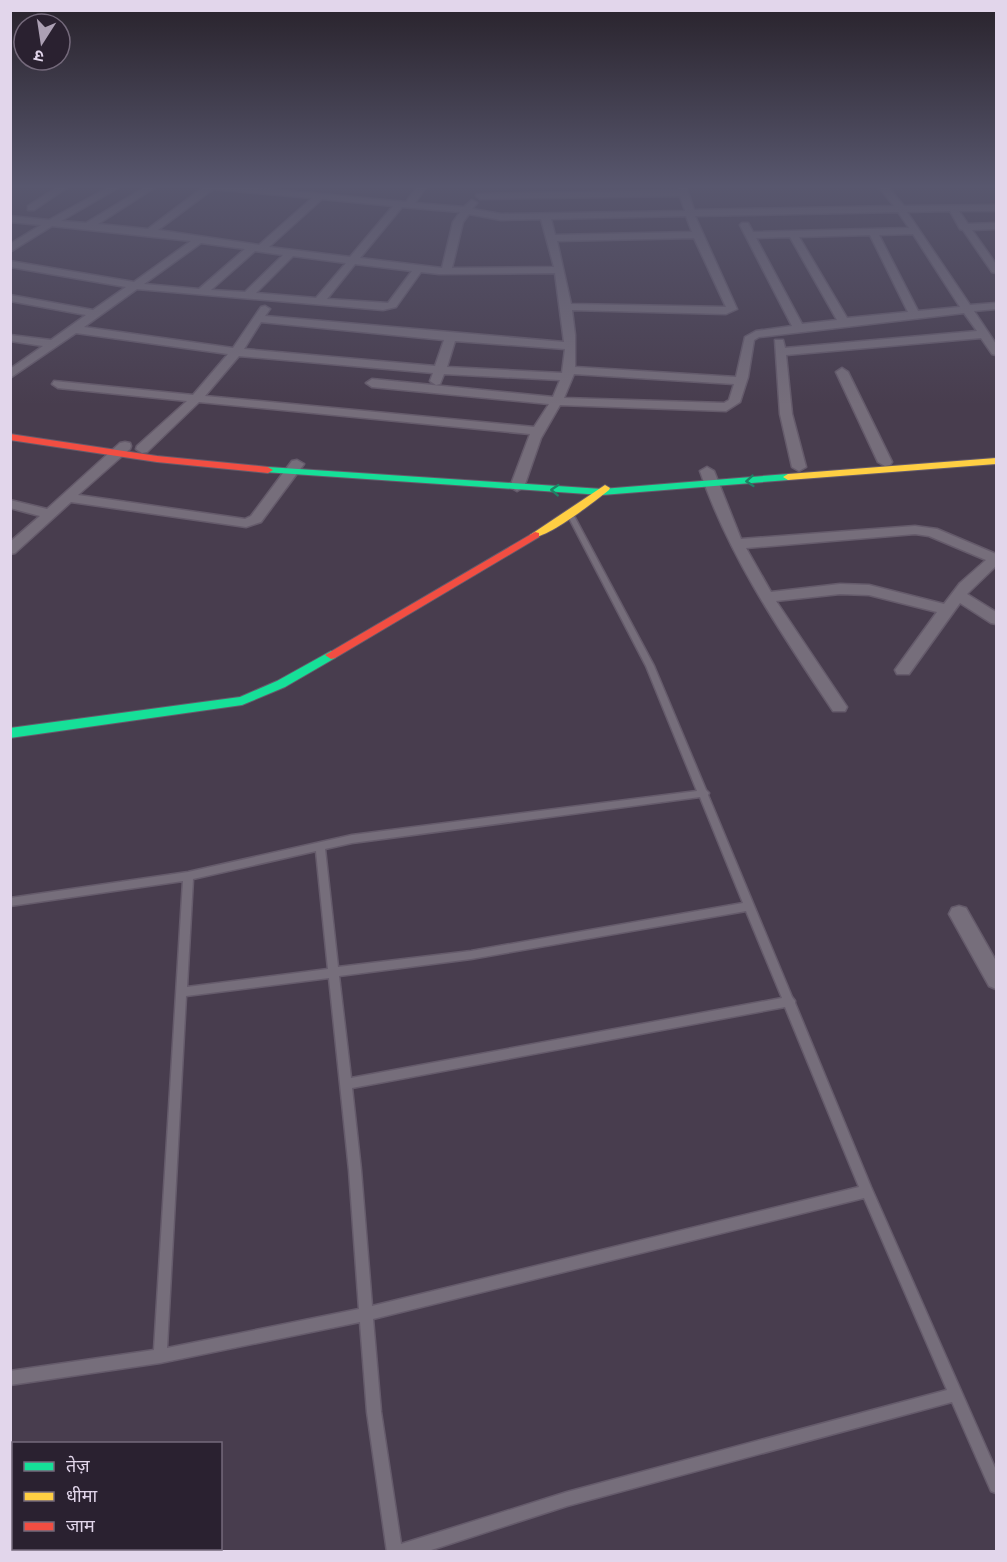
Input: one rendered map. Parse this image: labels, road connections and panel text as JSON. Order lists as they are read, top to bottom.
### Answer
{
  "legend": ["तेज़", "धीमा", "जाम"],
  "north": "bottom"
}
